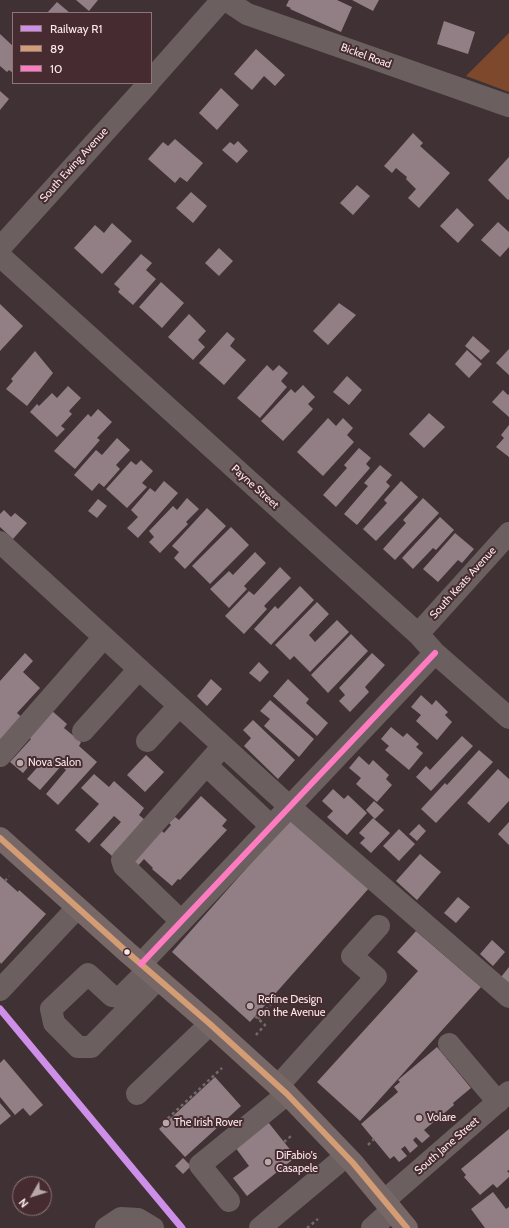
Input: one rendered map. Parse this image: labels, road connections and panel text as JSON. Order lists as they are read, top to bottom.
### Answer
{
  "streets": {
    "street": [
      "Bickel Road",
      "South Ewing Avenue",
      "Payne Street",
      "South Keats Avenue",
      "South Jane Street"
    ]
  },
  "crossings": [
    ["Payne Street", "South Keats Avenue"]
  ],
  "places": [
    "Nova Salon",
    "Refine Design on the Avenue",
    "Volare",
    "The Irish Rover",
    "DiFabio's Casapele"
  ],
  "lines": ["transit line 10", "transit line 89", "rail line R1"],
  "legend": ["Railway R1", "89", "10"],
  "north": "bottom left"
}
